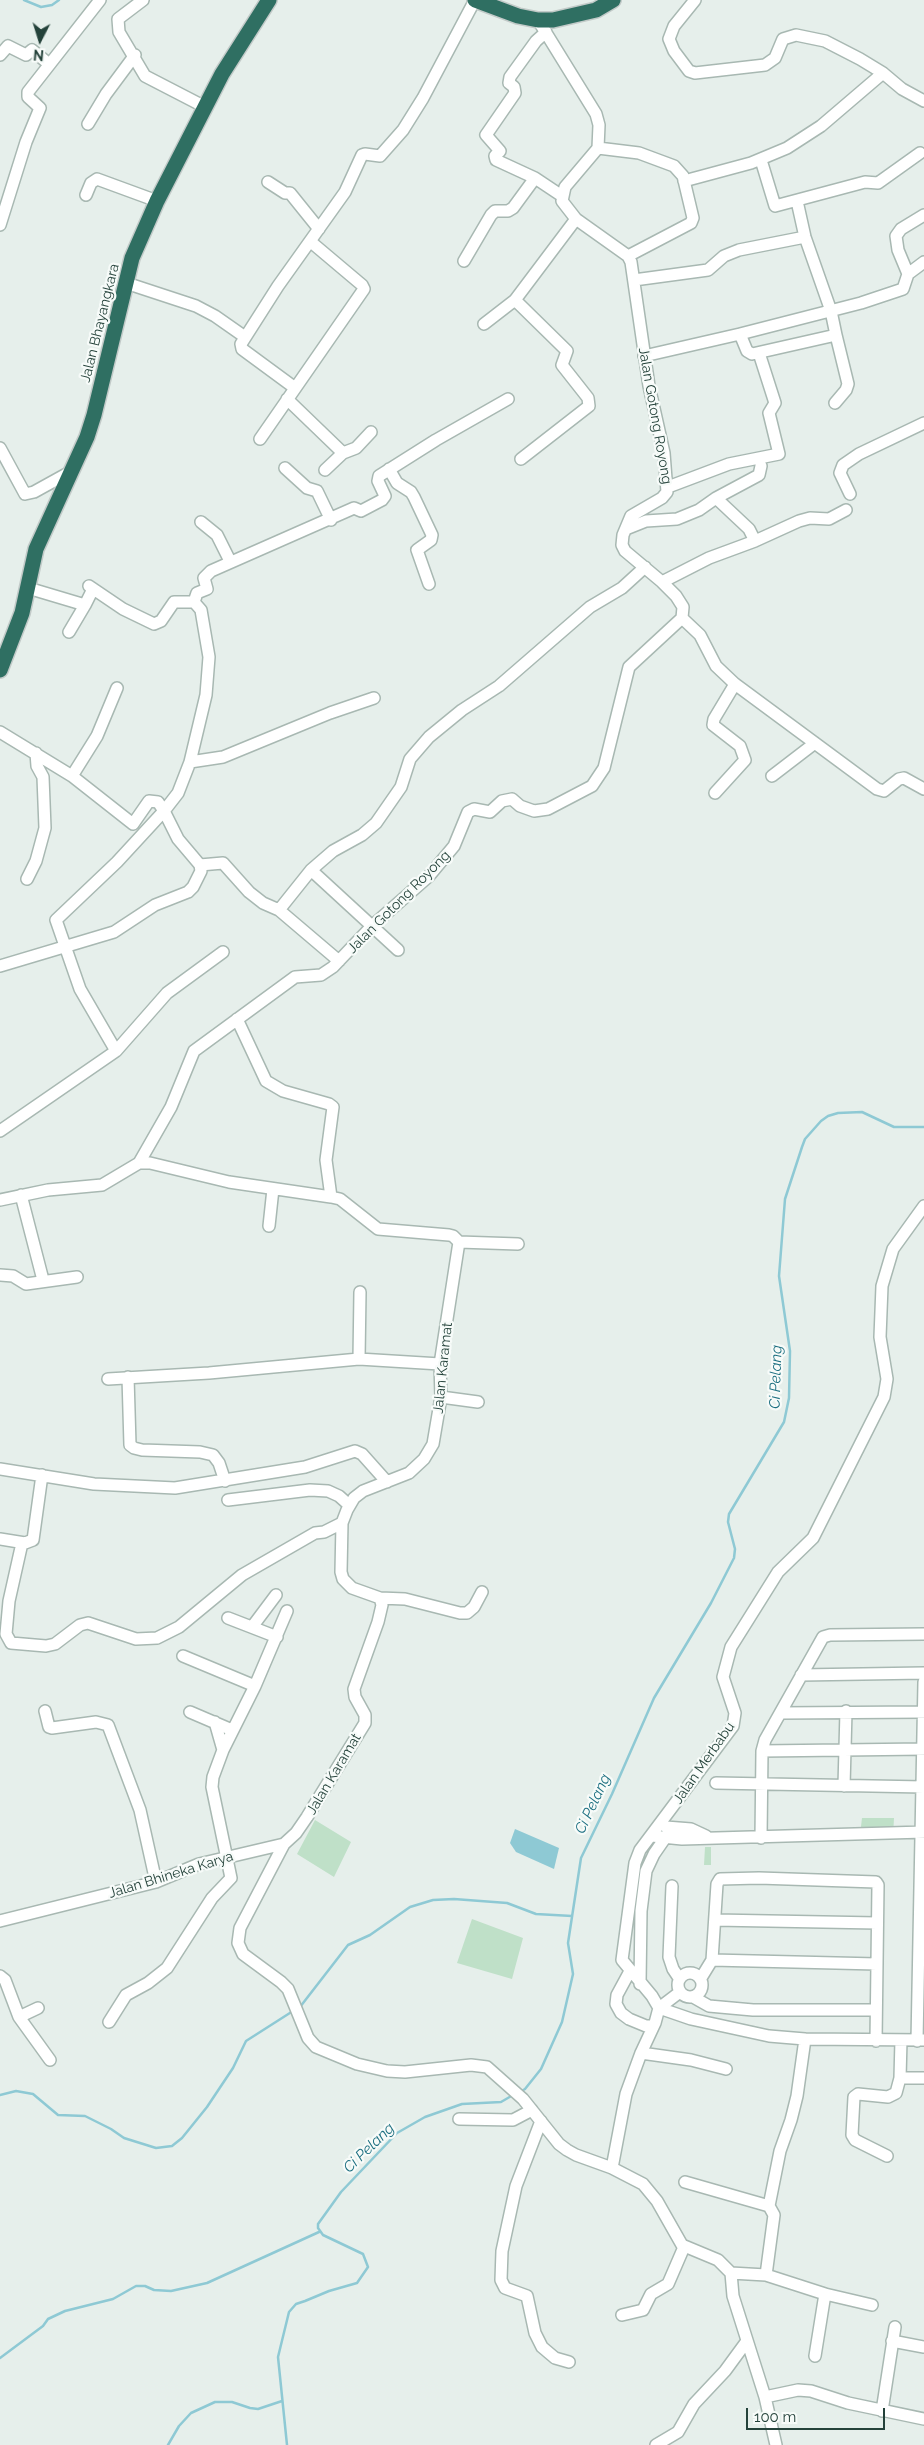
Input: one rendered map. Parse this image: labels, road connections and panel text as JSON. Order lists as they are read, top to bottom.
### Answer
{
  "streets": {
    "highway": ["Jalan Bhayangkara"],
    "street": [
      "Jalan Gotong Royong",
      "Jalan Karamat",
      "Jalan Merbabu",
      "Jalan Bhineka Karya"
    ]
  },
  "crossings": [
    ["Jalan Karamat", "Jalan Bhineka Karya"]
  ],
  "water": ["Ci Pelang"],
  "scale_bar": "100 m",
  "north": "bottom"
}
